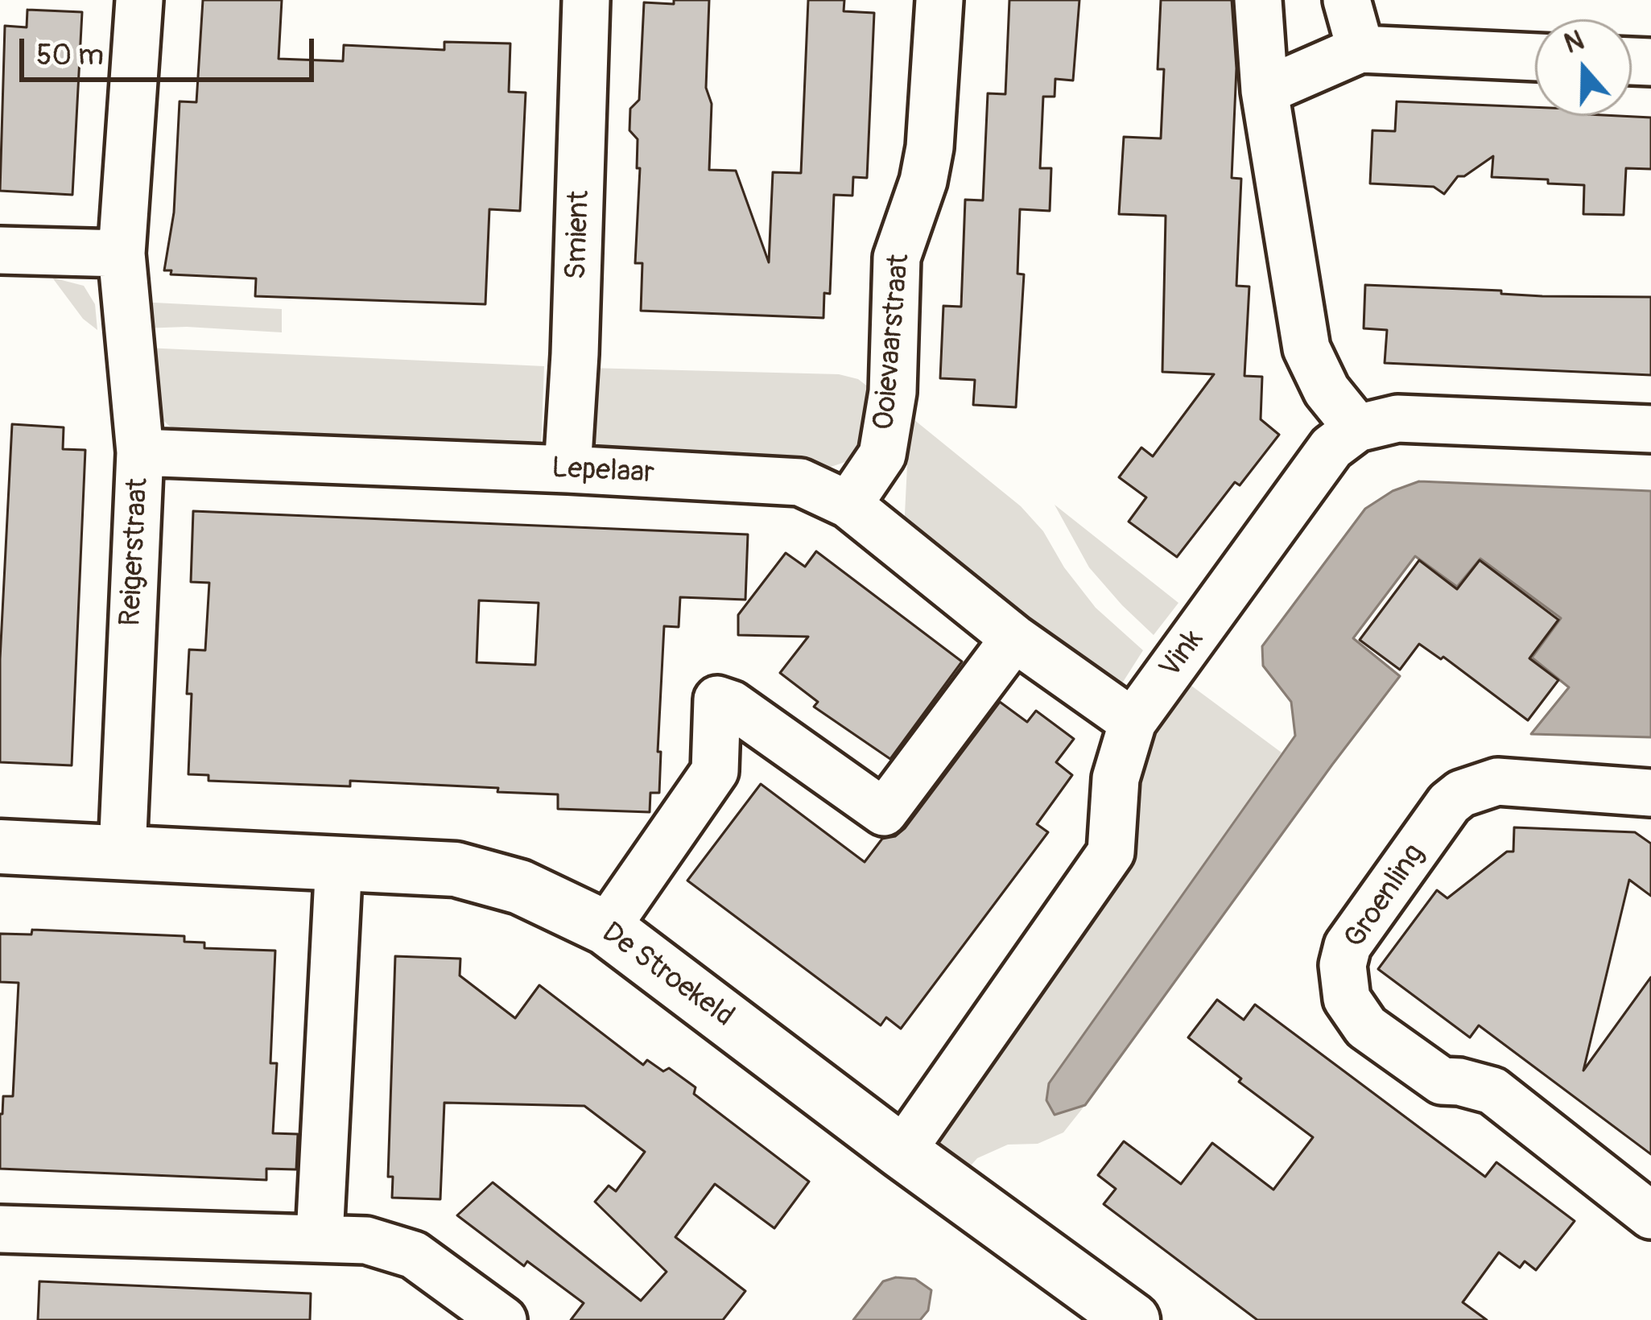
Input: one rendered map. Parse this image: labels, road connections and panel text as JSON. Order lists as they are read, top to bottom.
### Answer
{
  "streets": {
    "street": [
      "Smient",
      "Ooievaarstraat",
      "Lepelaar",
      "Reigerstraat",
      "Vink",
      "Groenling",
      "De Stroekeld"
    ]
  },
  "crossings": [
    ["Smient", "Lepelaar"],
    ["Ooievaarstraat", "Lepelaar"],
    ["Lepelaar", "Reigerstraat"],
    ["Lepelaar", "Vink"],
    ["Reigerstraat", "De Stroekeld"],
    ["Vink", "De Stroekeld"]
  ],
  "scale_bar": "50 m",
  "north": "top"
}
